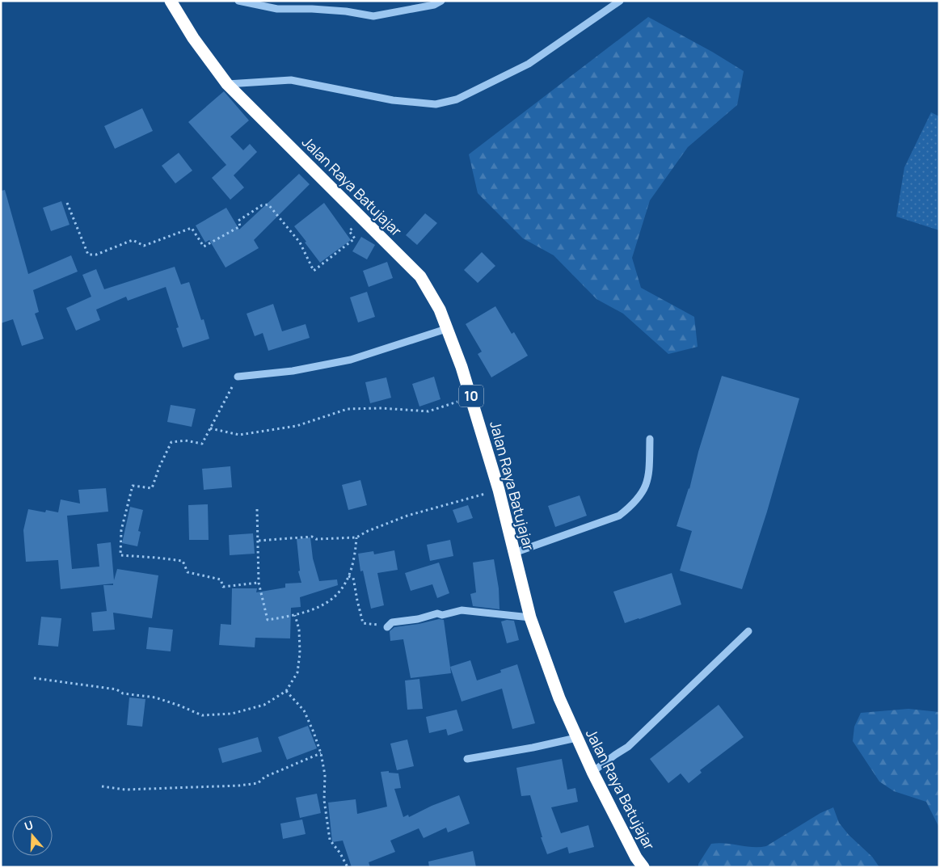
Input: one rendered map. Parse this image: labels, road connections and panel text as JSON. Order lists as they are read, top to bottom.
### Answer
{
  "streets": {
    "highway": ["Jalan Raya Batujajar", "10"]
  },
  "north": "top"
}
